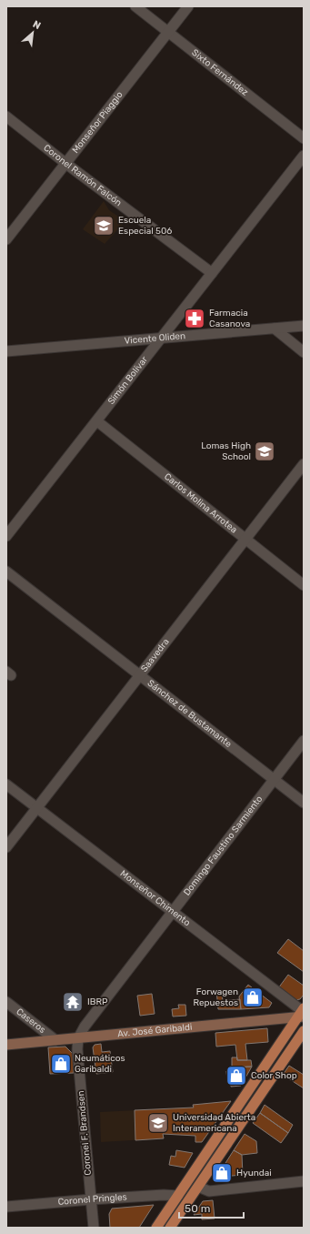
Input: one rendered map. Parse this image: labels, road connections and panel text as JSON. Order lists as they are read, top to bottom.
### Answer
{
  "streets": {
    "main road": ["Av. José Garibaldi"],
    "street": [
      "Sixto Fernández",
      "Monseñor Piaggio",
      "Coronel Ramón Falcón",
      "Vicente Oliden",
      "Simón Bolívar",
      "Carlos Molina Arrotea",
      "Saavedra",
      "Sánchez de Bustamante",
      "Domingo Faustino Sarmiento",
      "Monseñor Chimento",
      "Caseros",
      "Coronel F. Brandsen",
      "Coronel Pringles"
    ]
  },
  "crossings": [
    ["Sixto Fernández", "Monseñor Piaggio"],
    ["Monseñor Piaggio", "Coronel Ramón Falcón"],
    ["Coronel Ramón Falcón", "Simón Bolívar"],
    ["Vicente Oliden", "Simón Bolívar"],
    ["Simón Bolívar", "Carlos Molina Arrotea"],
    ["Carlos Molina Arrotea", "Saavedra"],
    ["Saavedra", "Sánchez de Bustamante"],
    ["Saavedra", "Monseñor Chimento"],
    ["Sánchez de Bustamante", "Domingo Faustino Sarmiento"],
    ["Domingo Faustino Sarmiento", "Monseñor Chimento"],
    ["Domingo Faustino Sarmiento", "Av. José Garibaldi"],
    ["Domingo Faustino Sarmiento", "Coronel F. Brandsen"],
    ["Monseñor Chimento", "Av. José Garibaldi"],
    ["Caseros", "Av. José Garibaldi"],
    ["Av. José Garibaldi", "Coronel F. Brandsen"],
    ["Coronel F. Brandsen", "Coronel Pringles"]
  ],
  "places": {
    "school or university": ["Escuela Especial 506", "Lomas High School", "Universidad Abierta Interamericana"],
    "pharmacy": ["Farmacia Casanova"],
    "shop": [
      "Forwagen Repuestos",
      "Neumáticos Garibaldi",
      "Color Shop",
      "Hyundai"
    ],
    "temple": ["IBRP"]
  },
  "scale_bar": "50 m",
  "north": "top right"
}
